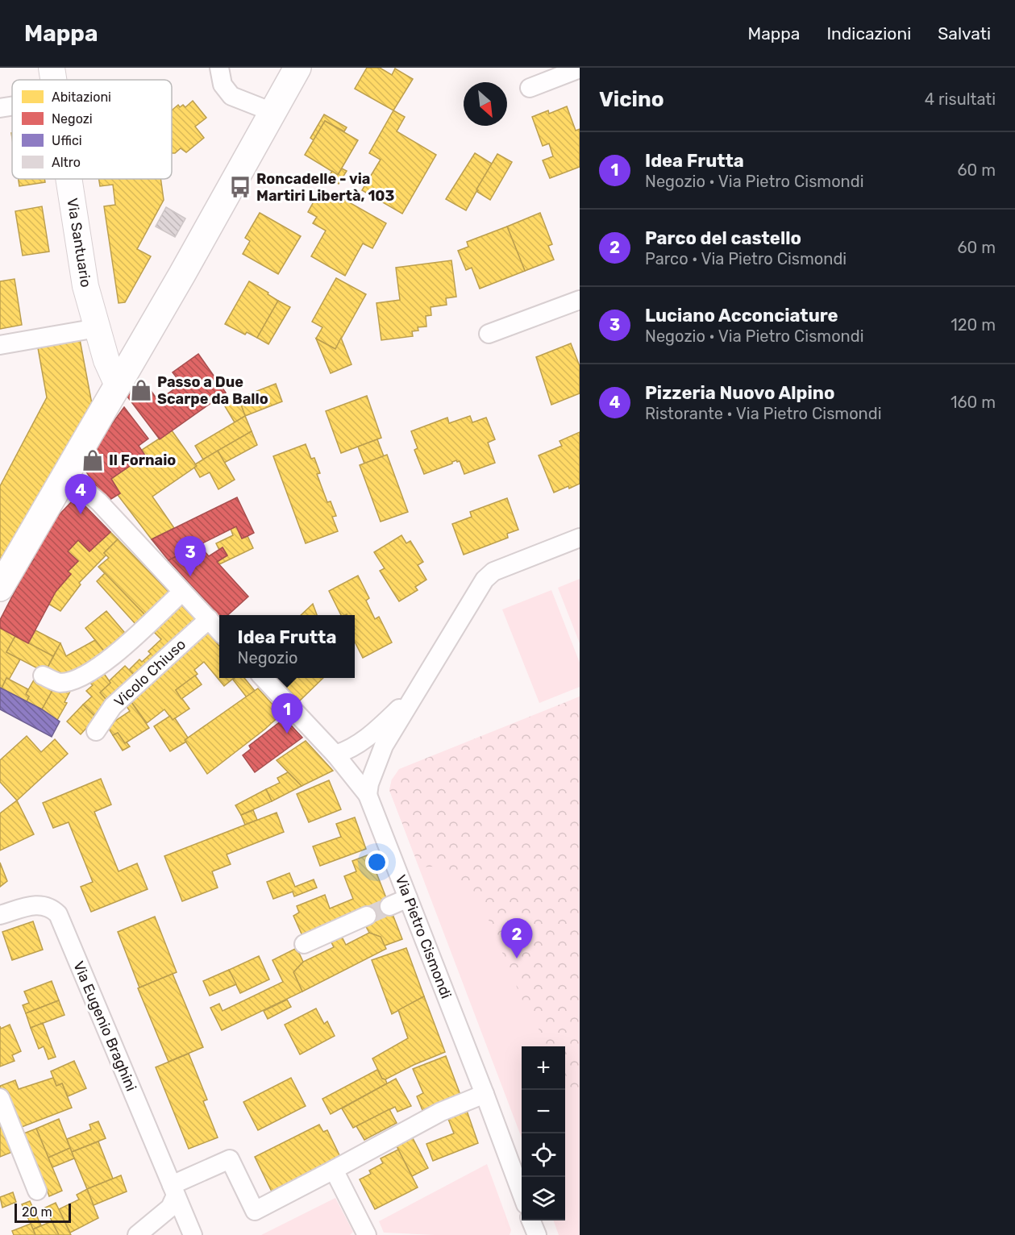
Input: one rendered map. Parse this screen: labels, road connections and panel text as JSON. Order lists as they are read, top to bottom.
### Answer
{
  "streets": {
    "street": [
      "Via Santuario",
      "Vicolo Chiuso",
      "Via Pietro Cismondi",
      "Via Eugenio Braghini"
    ]
  },
  "places": {
    "bus stop": ["Roncadelle - via Martiri Libertà, 103"],
    "shop": ["Passo a Due Scarpe da Ballo", "Il Fornaio"]
  },
  "legend": [
    "Abitazioni",
    "Negozi",
    "Uffici",
    "Altro"
  ],
  "scale_bar": "20 m",
  "north": "bottom right",
  "page": {
    "header": "Mappa",
    "nav": ["Mappa", "Indicazioni", "Salvati"],
    "heading": ["Vicino", "4 risultati"],
    "list": [
      {
        "mark": "1",
        "name": "Idea Frutta",
        "note": "Negozio · Via Pietro Cismondi",
        "value": "60 m"
      },
      {
        "mark": "2",
        "name": "Parco del castello",
        "note": "Parco · Via Pietro Cismondi",
        "value": "60 m"
      },
      {
        "mark": "3",
        "name": "Luciano Acconciature",
        "note": "Negozio · Via Pietro Cismondi",
        "value": "120 m"
      },
      {
        "mark": "4",
        "name": "Pizzeria Nuovo Alpino",
        "note": "Ristorante · Via Pietro Cismondi",
        "value": "160 m"
      }
    ],
    "pins": [
      "4",
      "3",
      "1",
      "2"
    ],
    "popup": ["Idea Frutta", "Negozio"],
    "map_buttons": ["+", "−"],
    "scale": "20 m"
  }
}
